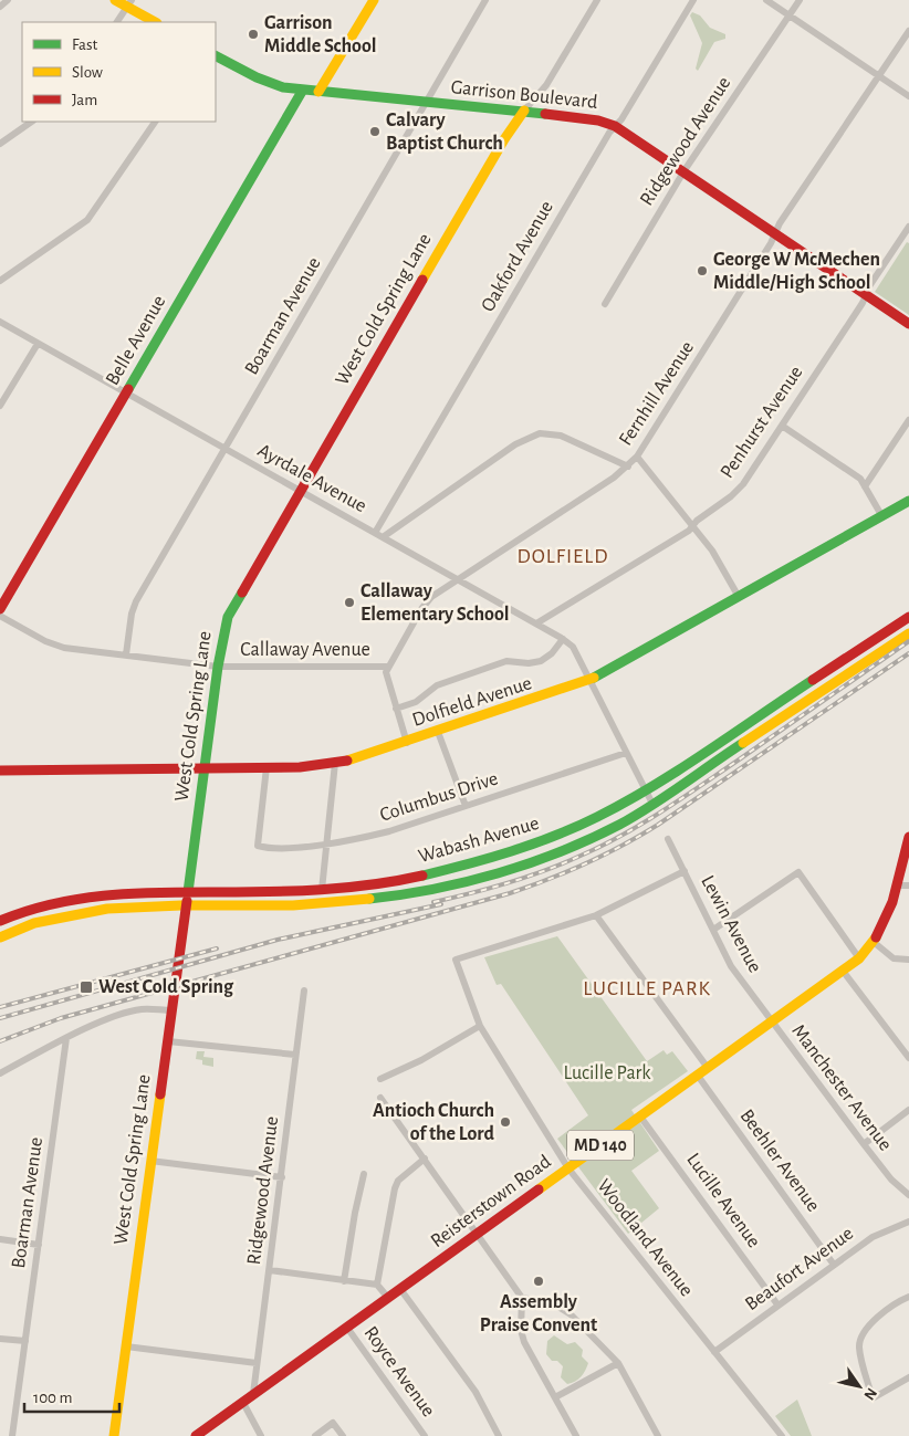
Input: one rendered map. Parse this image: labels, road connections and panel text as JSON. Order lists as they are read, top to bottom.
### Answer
{
  "streets": {
    "main road": [
      "Garrison Boulevard",
      "West Cold Spring Lane",
      "Belle Avenue",
      "Dolfield Avenue",
      "Wabash Avenue",
      "MD 140",
      "Reisterstown Road"
    ],
    "street": [
      "Ridgewood Avenue",
      "Oakford Avenue",
      "Boarman Avenue",
      "Fernhill Avenue",
      "Penhurst Avenue",
      "Ayrdale Avenue",
      "Callaway Avenue",
      "Columbus Drive",
      "Lewin Avenue",
      "Manchester Avenue",
      "Beehler Avenue",
      "Lucille Avenue",
      "Woodland Avenue",
      "Beaufort Avenue",
      "Royce Avenue"
    ]
  },
  "crossings": [
    ["Garrison Boulevard", "Ridgewood Avenue"],
    ["Garrison Boulevard", "Oakford Avenue"],
    ["Garrison Boulevard", "West Cold Spring Lane"],
    ["Garrison Boulevard", "Boarman Avenue"],
    ["Garrison Boulevard", "Belle Avenue"],
    ["Garrison Boulevard", "Fernhill Avenue"],
    ["Garrison Boulevard", "Penhurst Avenue"],
    ["Ridgewood Avenue", "Reisterstown Road"],
    ["Oakford Avenue", "Ayrdale Avenue"],
    ["West Cold Spring Lane", "Ayrdale Avenue"],
    ["West Cold Spring Lane", "Callaway Avenue"],
    ["West Cold Spring Lane", "Dolfield Avenue"],
    ["West Cold Spring Lane", "Wabash Avenue"],
    ["Boarman Avenue", "Ayrdale Avenue"],
    ["Boarman Avenue", "Callaway Avenue"],
    ["Belle Avenue", "Ayrdale Avenue"],
    ["Fernhill Avenue", "Ayrdale Avenue"],
    ["Fernhill Avenue", "Callaway Avenue"],
    ["Penhurst Avenue", "Ayrdale Avenue"],
    ["Ayrdale Avenue", "Dolfield Avenue"],
    ["Dolfield Avenue", "Columbus Drive"],
    ["Lewin Avenue", "Manchester Avenue"],
    ["Lewin Avenue", "Reisterstown Road"],
    ["Manchester Avenue", "Reisterstown Road"],
    ["Beehler Avenue", "Reisterstown Road"],
    ["Beehler Avenue", "Beaufort Avenue"],
    ["Lucille Avenue", "Reisterstown Road"],
    ["Lucille Avenue", "Beaufort Avenue"],
    ["Reisterstown Road", "Woodland Avenue"],
    ["Reisterstown Road", "Royce Avenue"],
    ["Woodland Avenue", "Beaufort Avenue"]
  ],
  "districts": ["DOLFIELD", "LUCILLE PARK"],
  "parks": ["Lucille Park"],
  "places": {
    "other": [
      "Garrison Middle School",
      "Calvary Baptist Church",
      "George W McMechen Middle/High School",
      "Callaway Elementary School",
      "Antioch Church of the Lord",
      "Assembly Praise Convent"
    ],
    "transit": ["West Cold Spring"]
  },
  "legend": ["Fast", "Slow", "Jam"],
  "scale_bar": "100 m",
  "north": "bottom right"
}
